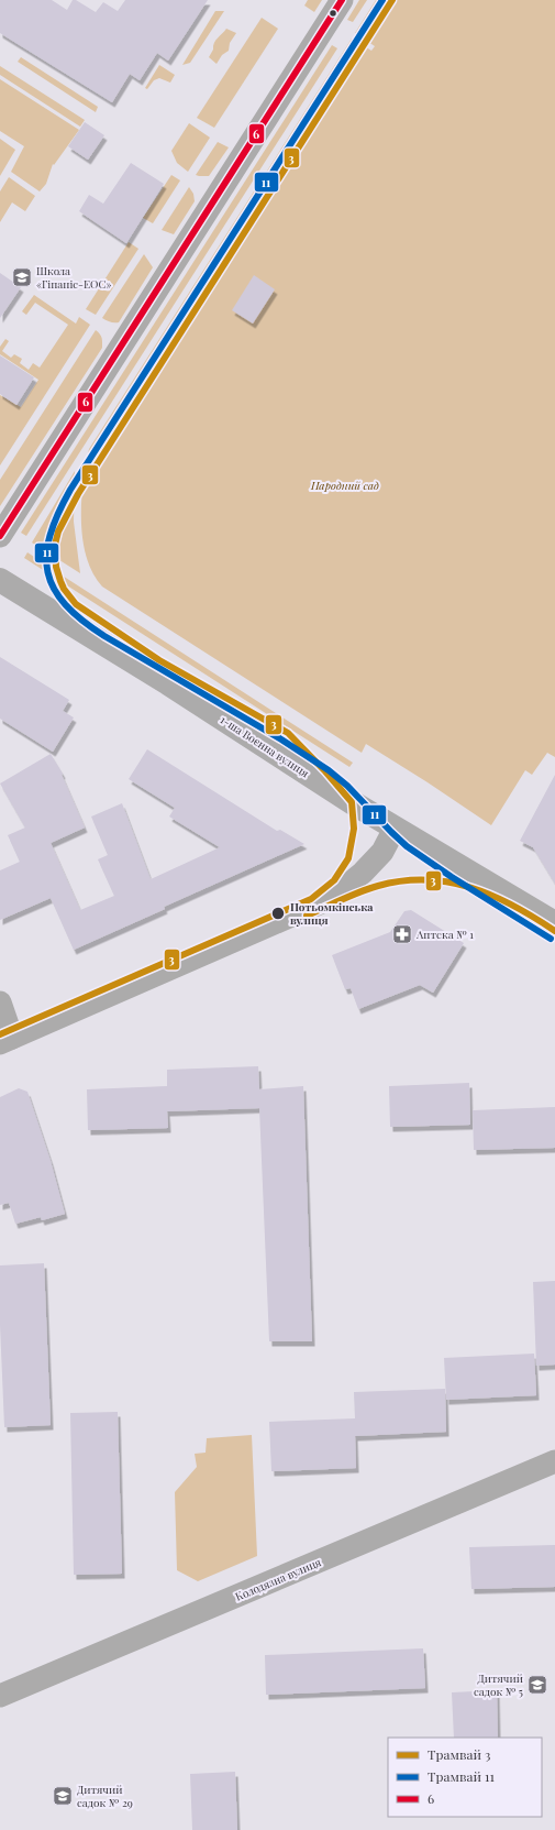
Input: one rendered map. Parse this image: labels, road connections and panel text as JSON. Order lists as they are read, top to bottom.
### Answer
{
  "streets": {
    "street": ["1-ша Воєнна вулиця", "Колодязна вулиця"]
  },
  "parks": ["Народний сад"],
  "places": {
    "school or university": ["Школа «Гіпаніс-ЕОС»", "Дитячий садок № 5", "Дитячий садок № 29"],
    "other": ["Потьомкінська вулиця"],
    "pharmacy": ["Аптека № 1"]
  },
  "lines": ["tram line 3", "tram line 11", "transit line 6"],
  "legend": ["Трамвай 3", "Трамвай 11", "6"]
}
